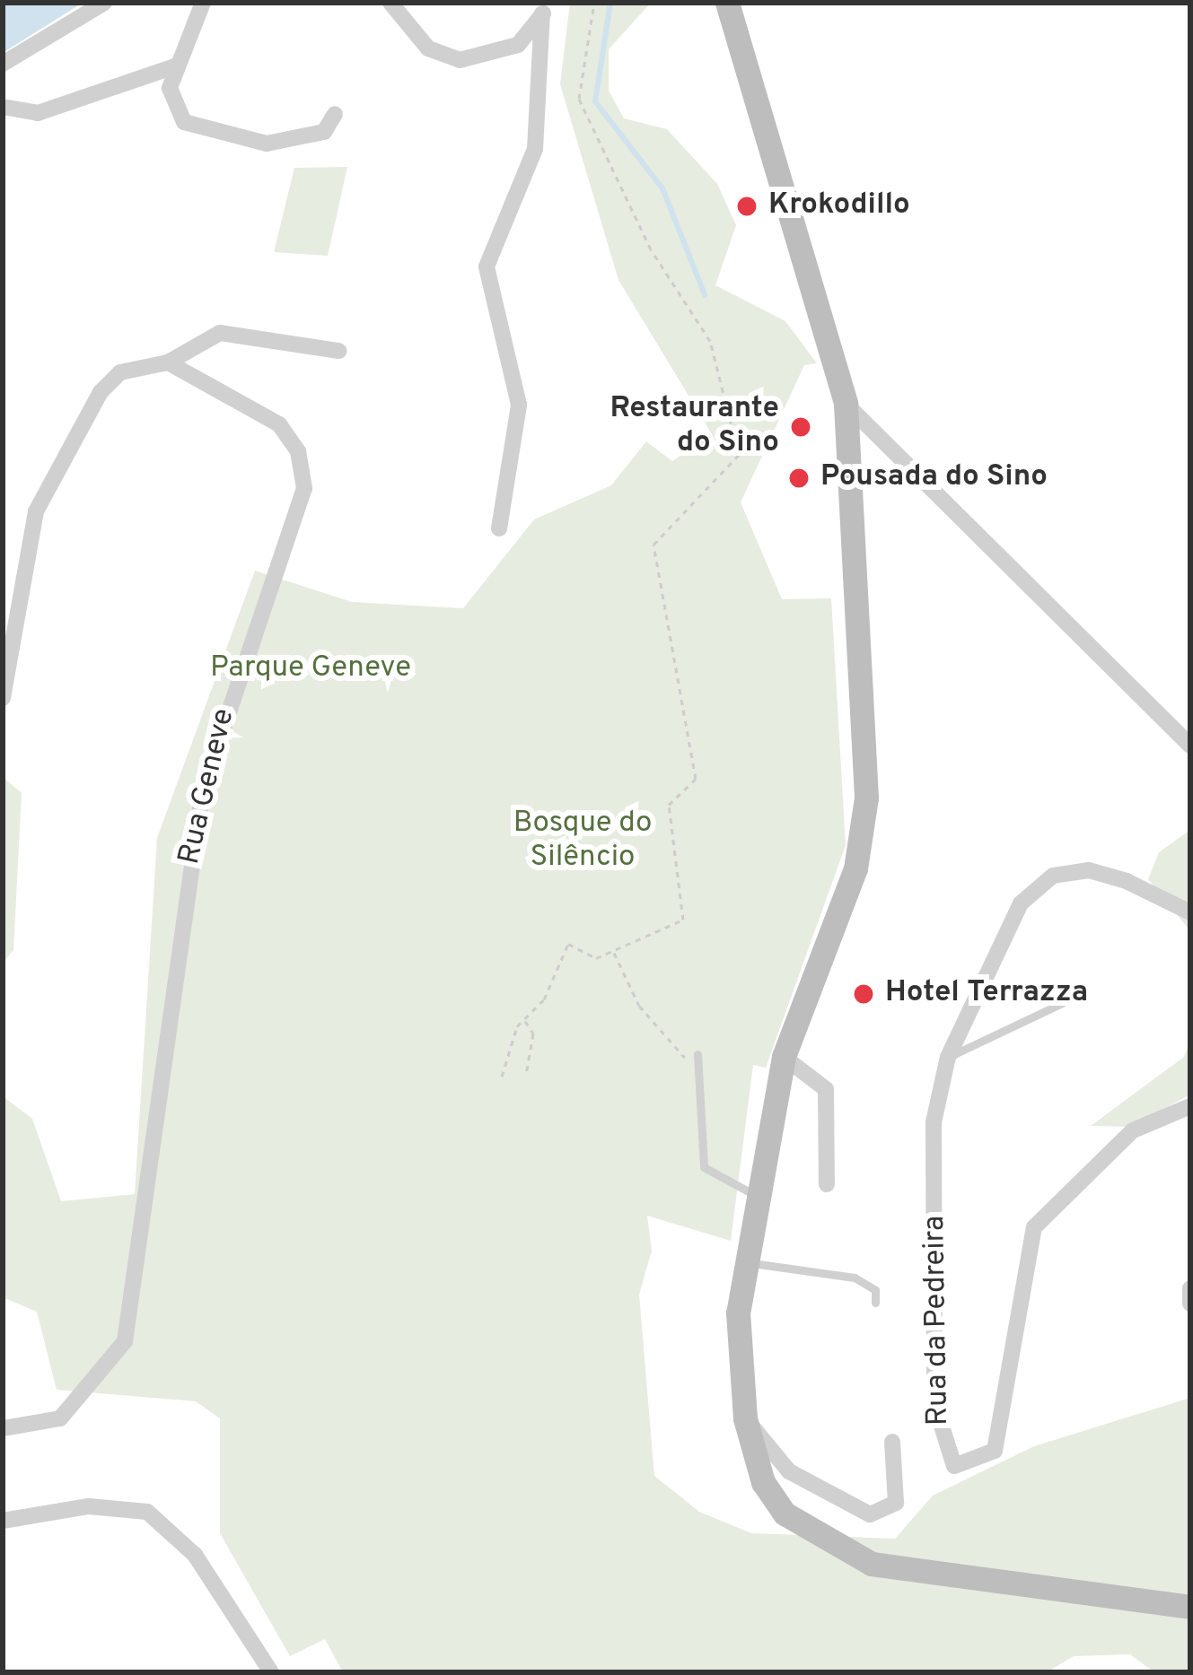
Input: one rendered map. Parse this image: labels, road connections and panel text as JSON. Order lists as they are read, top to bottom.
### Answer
{
  "streets": {
    "street": ["Rua Geneve", "Rua da Pedreira"]
  },
  "parks": ["Parque Geneve", "Bosque do Silêncio"],
  "places": [
    "Krokodillo",
    "Restaurante do Sino",
    "Pousada do Sino",
    "Hotel Terrazza"
  ]
}
